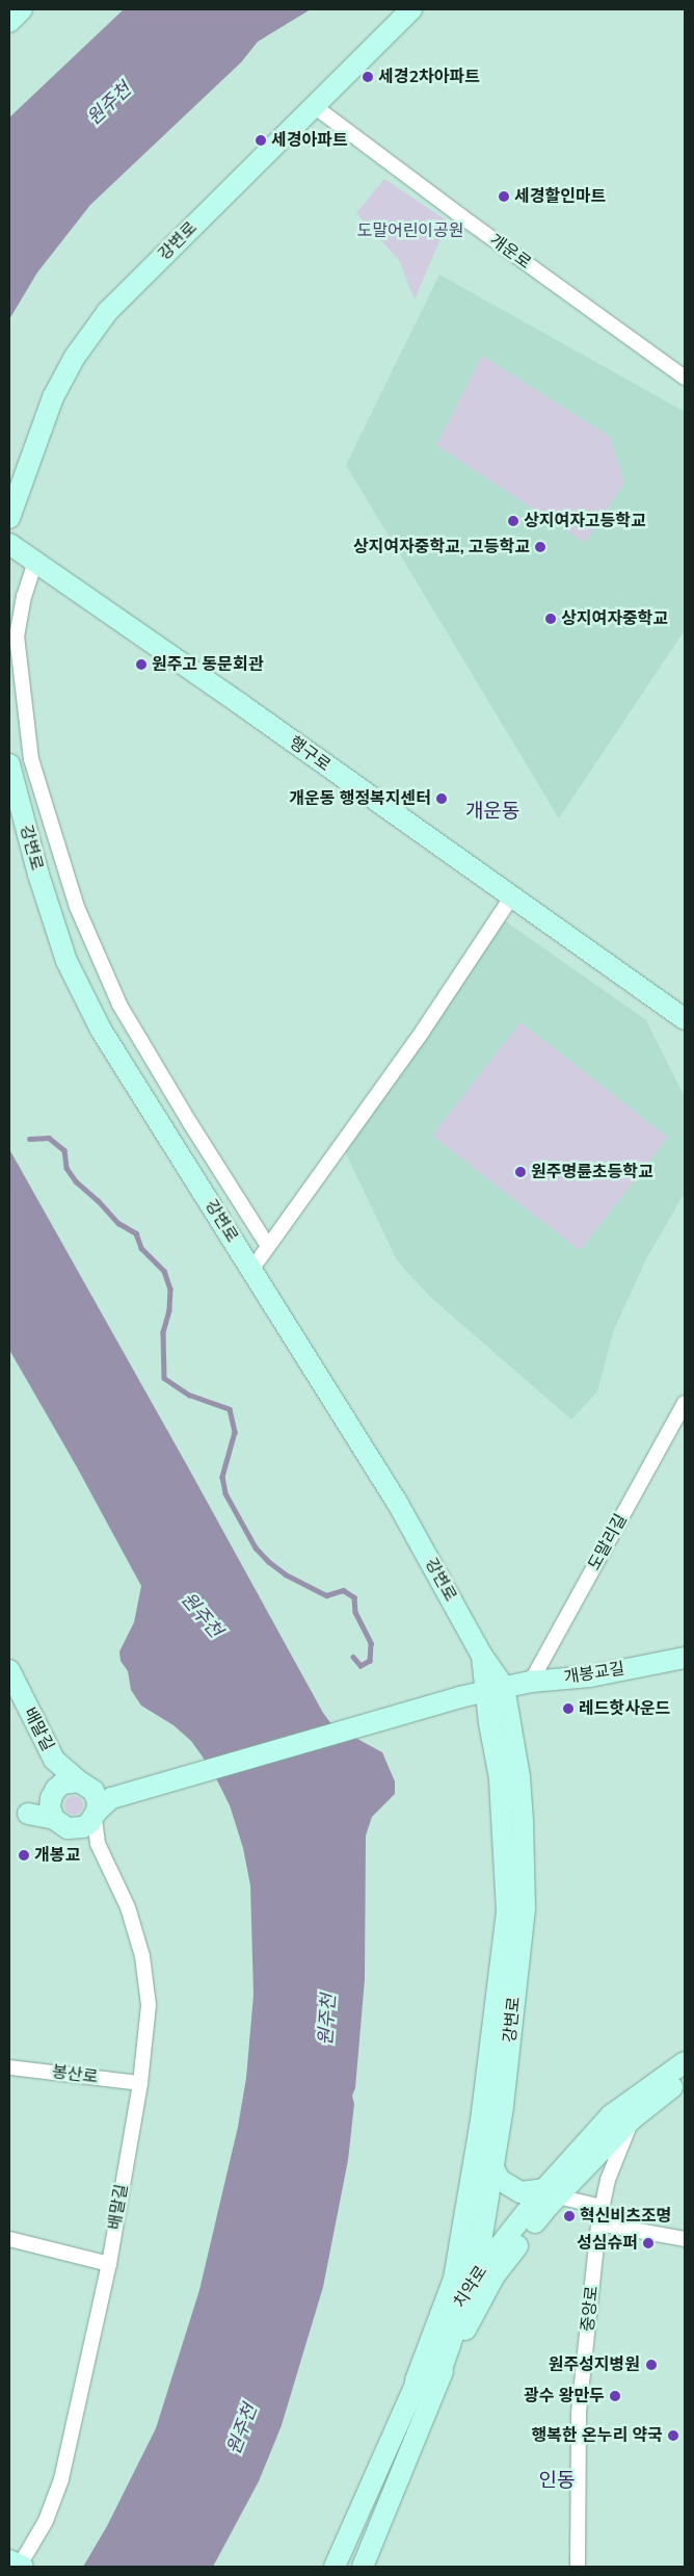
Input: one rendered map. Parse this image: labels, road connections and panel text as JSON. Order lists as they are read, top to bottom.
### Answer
{
  "streets": {
    "street": [
      "강변로",
      "개운로",
      "행구로",
      "도말리길",
      "개봉교길",
      "배말길",
      "봉산로",
      "치악로",
      "중앙로"
    ]
  },
  "crossings": [
    ["강변로", "개운로"],
    ["강변로", "개봉교길"],
    ["강변로", "치악로"],
    ["도말리길", "개봉교길"],
    ["개봉교길", "배말길"],
    ["배말길", "봉산로"],
    ["치악로", "중앙로"]
  ],
  "districts": ["개운동", "인동"],
  "water": ["원주천"],
  "parks": ["도말어린이공원"],
  "places": [
    "세경2차아파트",
    "세경아파트",
    "세경할인마트",
    "상지여자고등학교",
    "상지여자중학교, 고등학교",
    "상지여자중학교",
    "원주고 동문회관",
    "개운동 행정복지센터",
    "원주명륜초등학교",
    "레드핫사운드",
    "개봉교",
    "혁신비츠조명",
    "성심슈퍼",
    "원주성지병원",
    "광수 왕만두",
    "행복한 온누리 약국"
  ]
}
